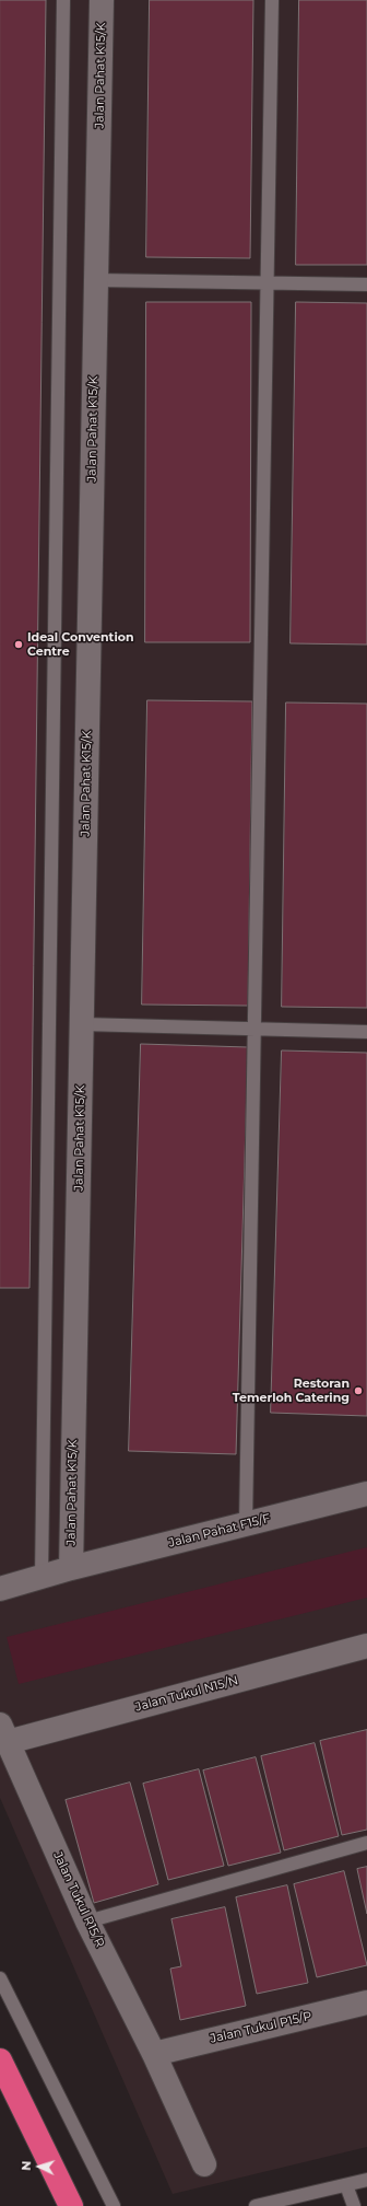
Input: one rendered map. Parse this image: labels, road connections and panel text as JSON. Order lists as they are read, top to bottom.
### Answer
{
  "streets": {
    "street": [
      "Jalan Pahat K15/K",
      "Jalan Pahat F15/F",
      "Jalan Tukul N15/N",
      "Jalan Tukul R15/R",
      "Jalan Tukul P15/P"
    ]
  },
  "crossings": [
    ["Jalan Pahat K15/K", "Jalan Pahat F15/F"],
    ["Jalan Tukul N15/N", "Jalan Tukul R15/R"],
    ["Jalan Tukul R15/R", "Jalan Tukul P15/P"]
  ],
  "places": ["Ideal Convention Centre", "Restoran Temerloh Catering"],
  "north": "left"
}
